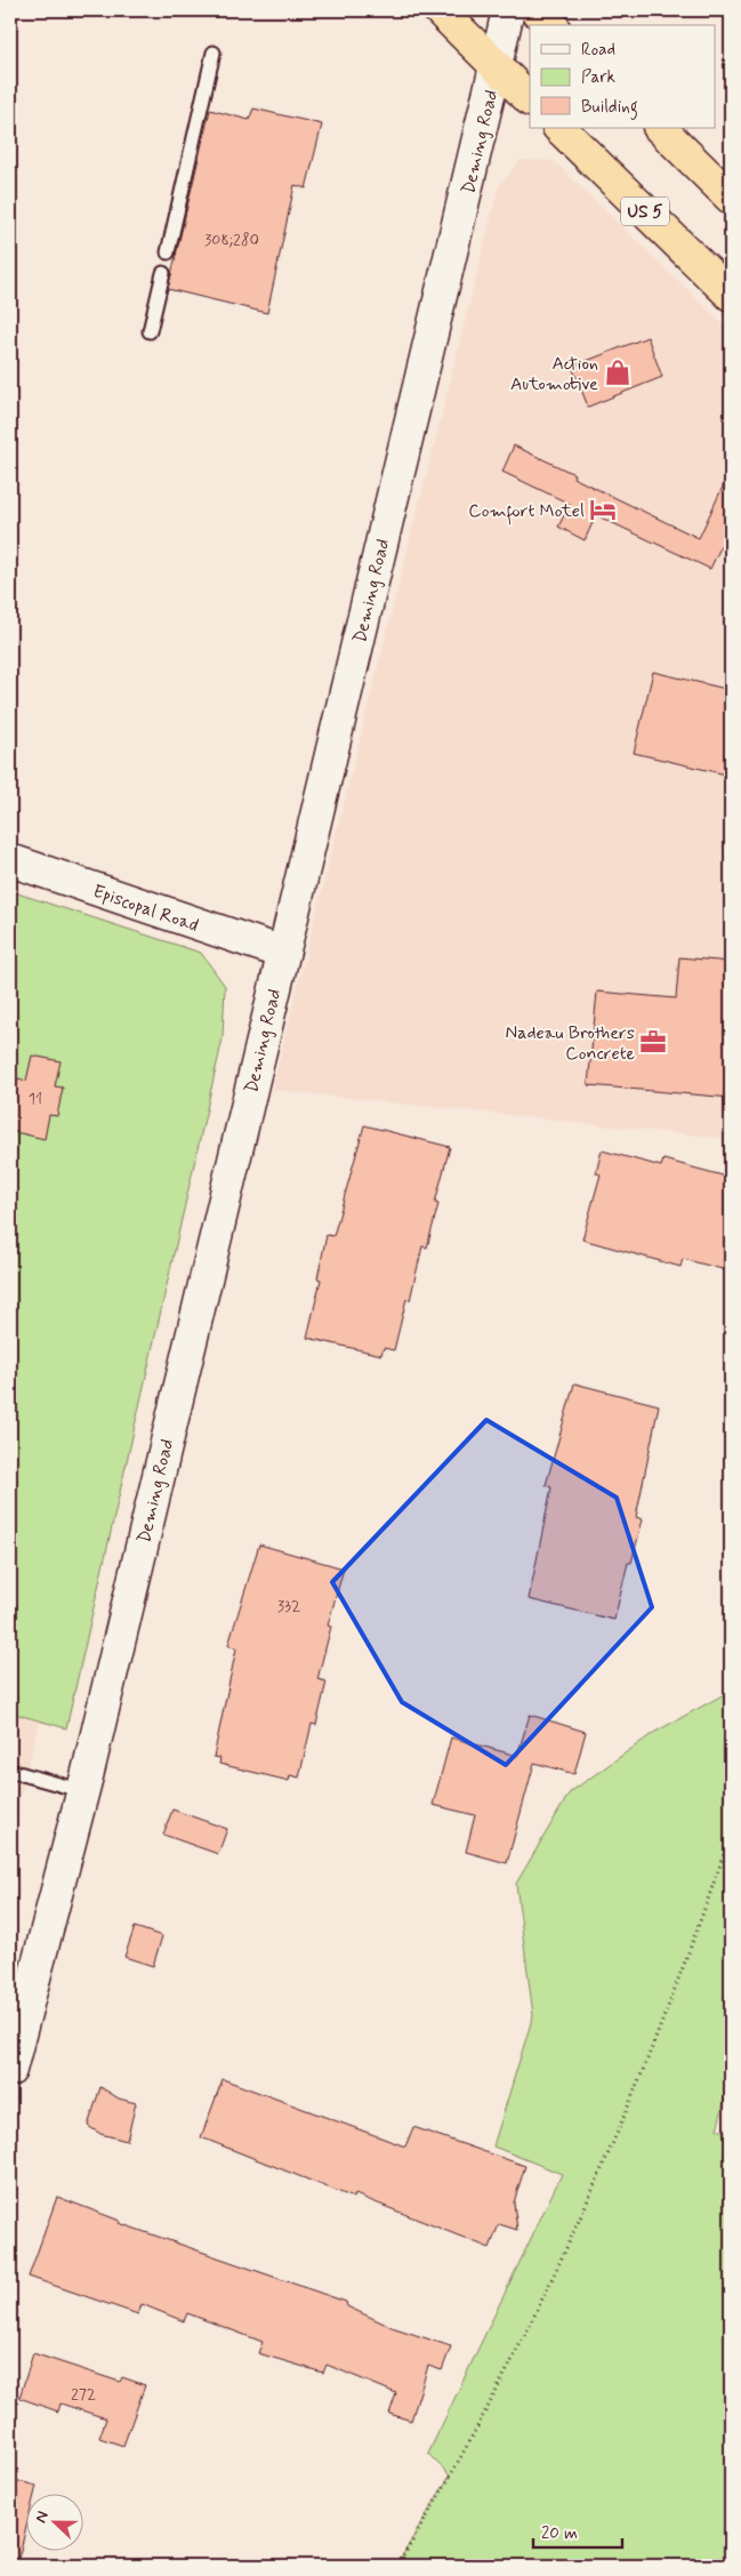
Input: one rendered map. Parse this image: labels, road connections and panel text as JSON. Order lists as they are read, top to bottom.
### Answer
{
  "streets": {
    "highway": ["US 5"],
    "street": ["Deming Road", "Episcopal Road"]
  },
  "crossings": [
    ["Deming Road", "Episcopal Road"]
  ],
  "places": {
    "shop": ["Action Automotive"],
    "hotel": ["Comfort Motel"],
    "office": ["Nadeau Brothers Concrete"]
  },
  "house_numbers": [
    "308;280",
    "11",
    "332",
    "272"
  ],
  "legend": ["Road", "Park", "Building"],
  "scale_bar": "20 m",
  "north": "left"
}
